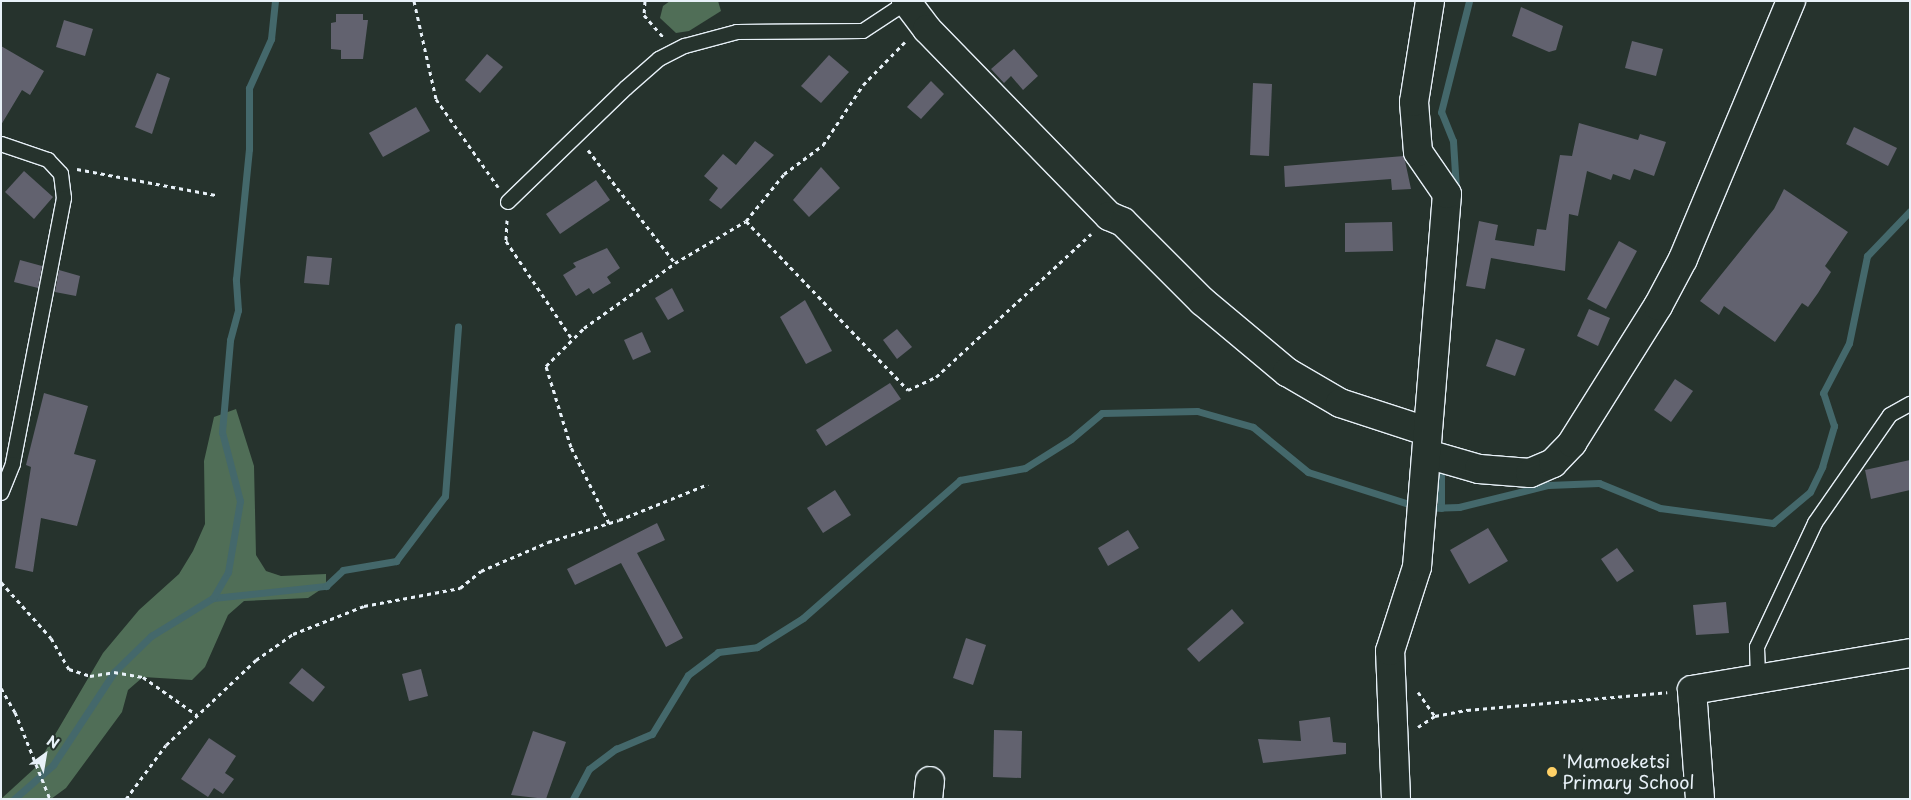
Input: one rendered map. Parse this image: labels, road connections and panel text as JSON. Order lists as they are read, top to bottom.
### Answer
{
  "places": ["'Mamoeketsi Primary School"],
  "north": "top right"
}
